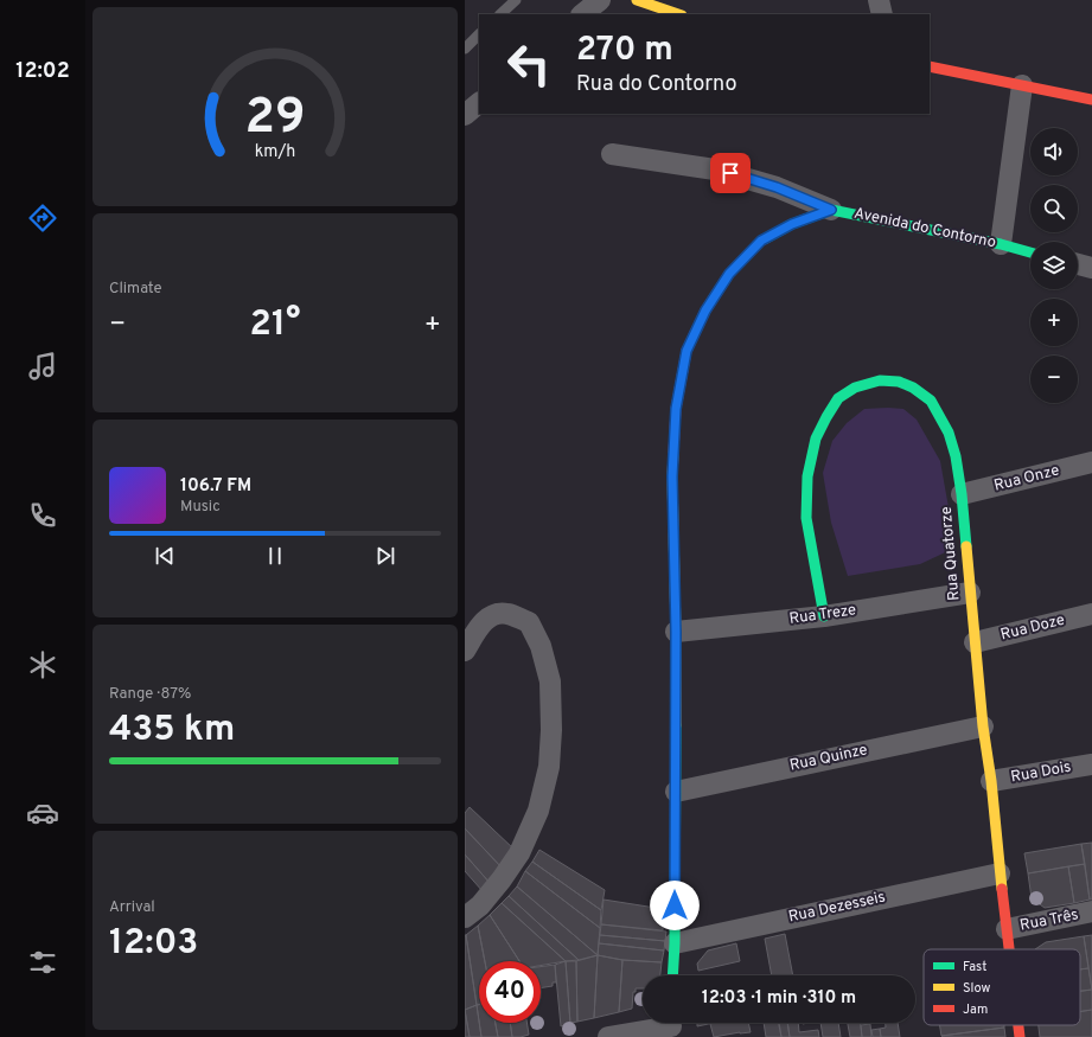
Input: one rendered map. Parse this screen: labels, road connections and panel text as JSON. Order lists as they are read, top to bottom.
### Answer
{
  "streets": {
    "street": [
      "Avenida do Contorno",
      "Rua Onze",
      "Rua Quatorze",
      "Rua Treze",
      "Rua Doze",
      "Rua Quinze",
      "Rua Dois",
      "Rua Dezesseis",
      "Rua Três"
    ]
  },
  "crossings": [
    ["Rua Onze", "Rua Quatorze"],
    ["Rua Quatorze", "Rua Treze"],
    ["Rua Quatorze", "Rua Doze"],
    ["Rua Quatorze", "Rua Quinze"],
    ["Rua Quatorze", "Rua Dois"],
    ["Rua Quatorze", "Rua Dezesseis"],
    ["Rua Quatorze", "Rua Três"]
  ],
  "legend": ["Fast", "Slow", "Jam"],
  "page": {
    "tabs": "12:02",
    "turn": ["270 m", "Rua do Contorno"],
    "map_buttons": ["+", "−"],
    "tile": [
      "Climate",
      ["Range · 87%", "435 km"],
      ["Arrival", "12:03"]
    ],
    "heat": ["−", "21°", "+"],
    "song": ["106.7 FM", "Music"],
    "limit": "40",
    "trip": "12:03 · 1 min · 310 m",
    "gauge": ["29", "km/h"]
  }
}
